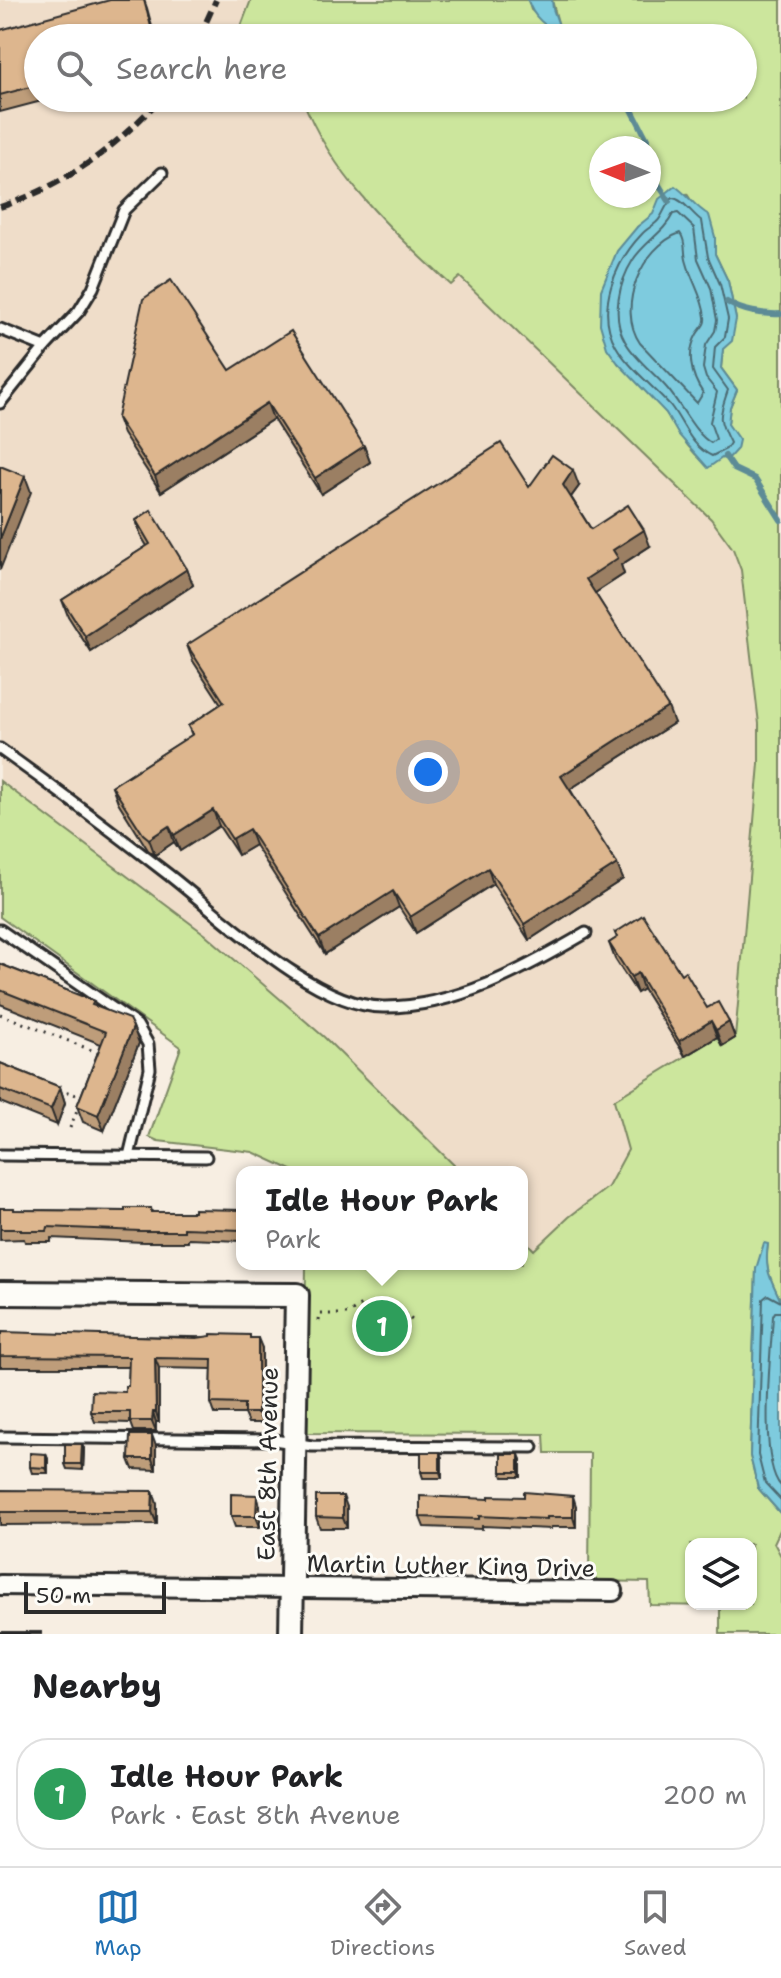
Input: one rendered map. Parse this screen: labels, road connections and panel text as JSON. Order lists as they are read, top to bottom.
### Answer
{
  "streets": {
    "street": ["East 8th Avenue", "Martin Luther King Drive"]
  },
  "crossings": [
    ["East 8th Avenue", "Martin Luther King Drive"]
  ],
  "scale_bar": "50 m",
  "north": "left",
  "page": {
    "search": "Search here",
    "popup": ["Idle Hour Park", "Park"],
    "pins": "1",
    "scale": "50 m",
    "heading": "Nearby",
    "list": [
      {
        "mark": "1",
        "name": "Idle Hour Park",
        "note": "Park · East 8th Avenue",
        "value": "200 m"
      }
    ],
    "nav": ["Map", "Directions", "Saved"]
  }
}
